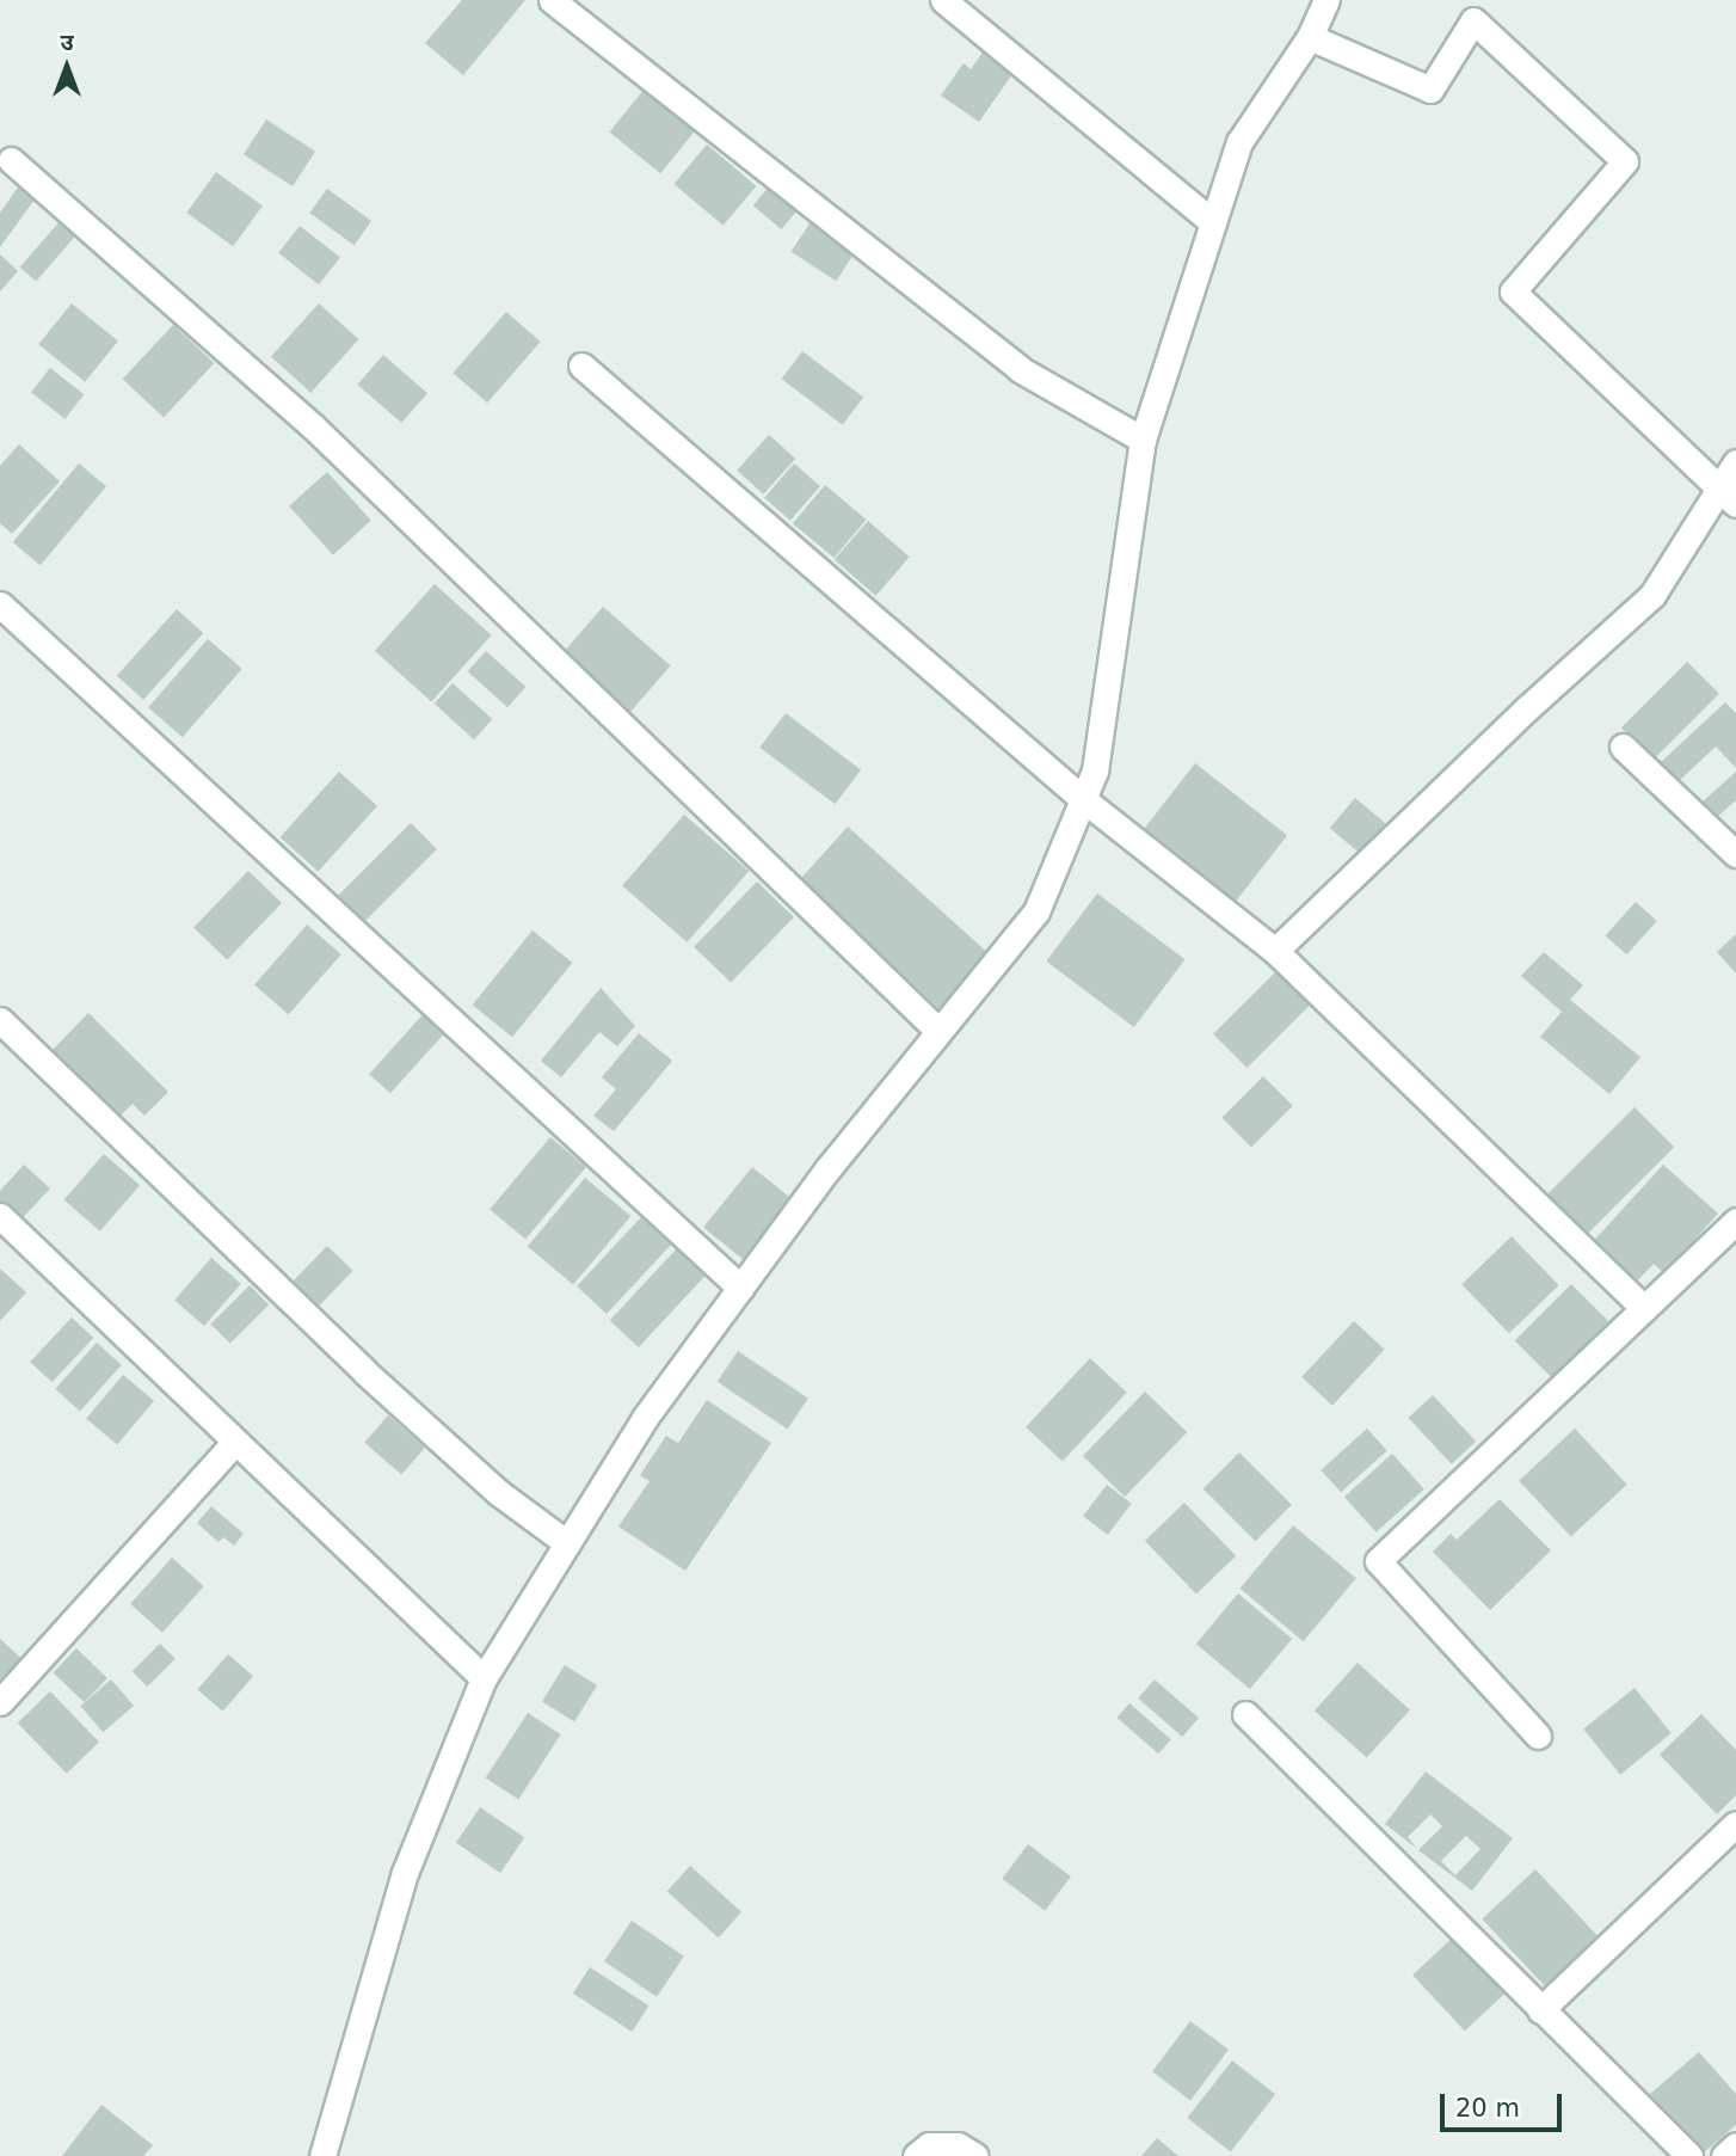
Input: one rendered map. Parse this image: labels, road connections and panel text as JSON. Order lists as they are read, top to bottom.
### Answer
{
  "scale_bar": "20 m",
  "north": "top"
}
